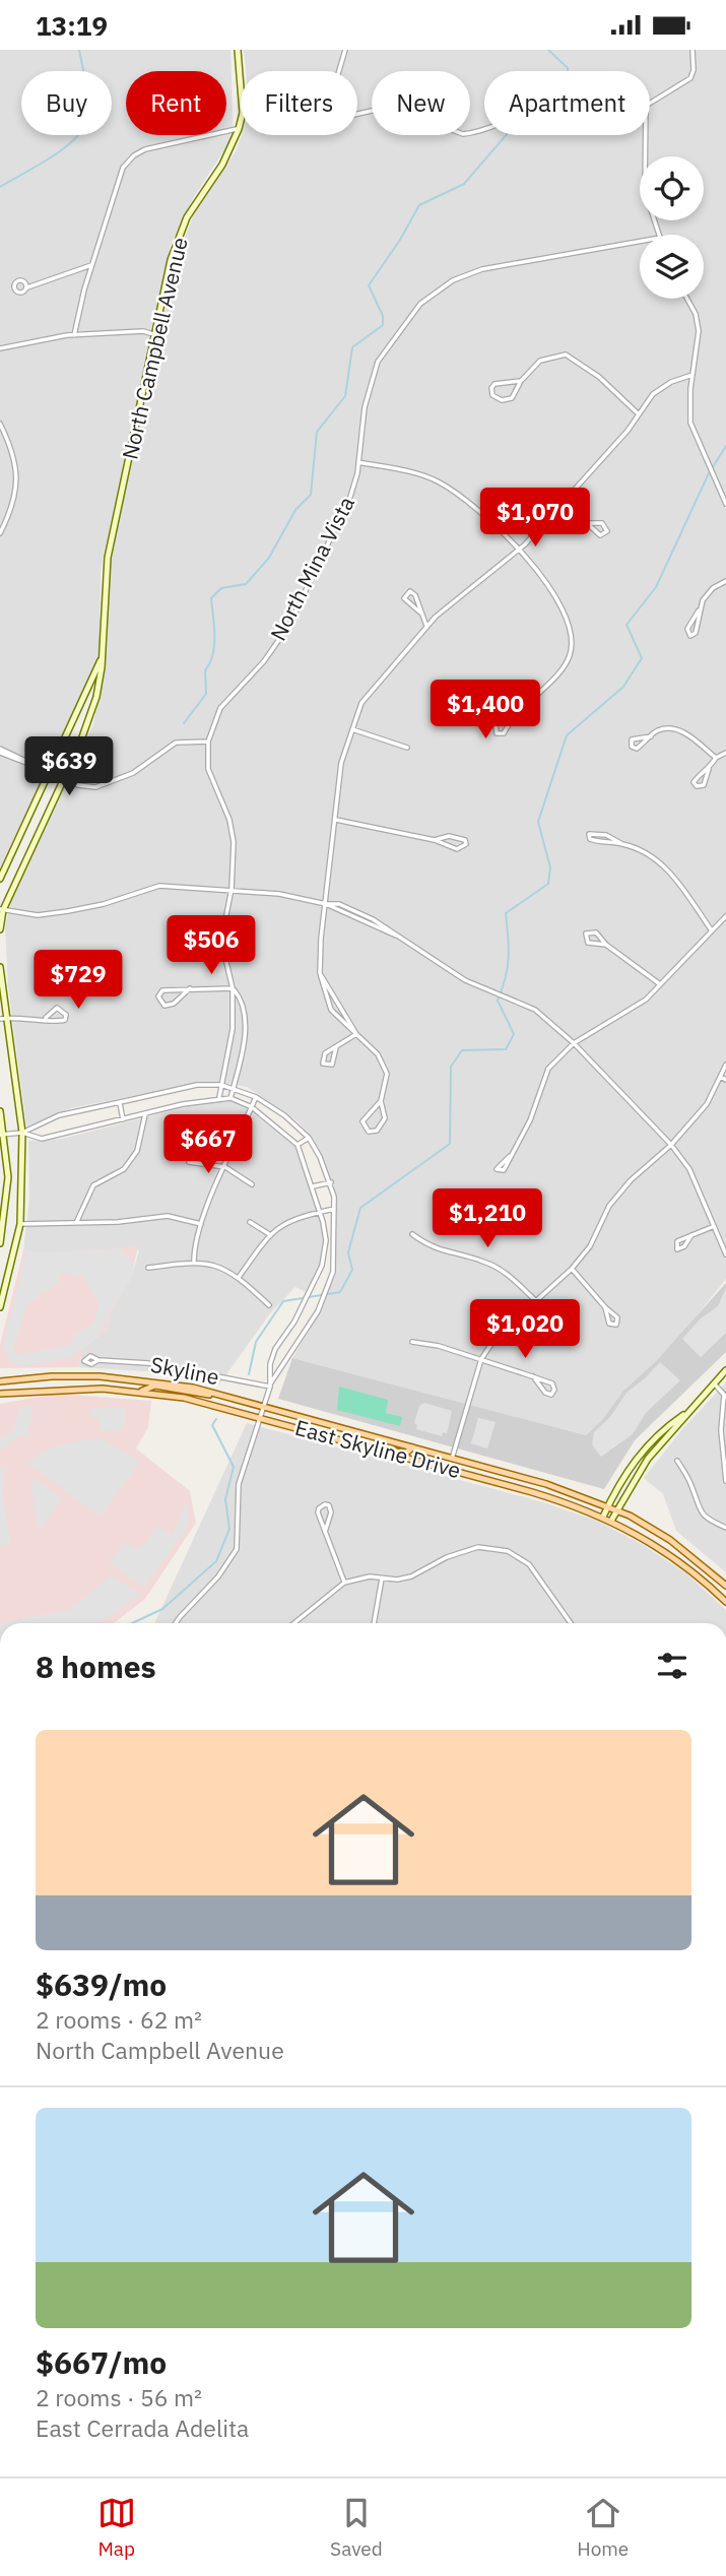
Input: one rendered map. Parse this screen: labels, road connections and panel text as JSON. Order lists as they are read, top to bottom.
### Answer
{
  "streets": {
    "main road": ["North Campbell Avenue", "East Skyline Drive"],
    "street": ["North Mina Vista", "Skyline"]
  },
  "page": {
    "status": "13:19",
    "chip": [
      "Buy",
      "Rent",
      "Filters",
      "New",
      "Apartment"
    ],
    "price": [
      "$1,070",
      "$1,400",
      "$639",
      "$506",
      "$729",
      "$667",
      "$1,210",
      "$1,020"
    ],
    "heading": "8 homes",
    "list": [
      {
        "name": "$639/mo",
        "note": "2 rooms · 62 m² · North Campbell Avenue"
      },
      {
        "name": "$667/mo",
        "note": "2 rooms · 56 m² · East Cerrada Adelita"
      }
    ],
    "tabs": ["Map", "Saved", "Home"]
  }
}
